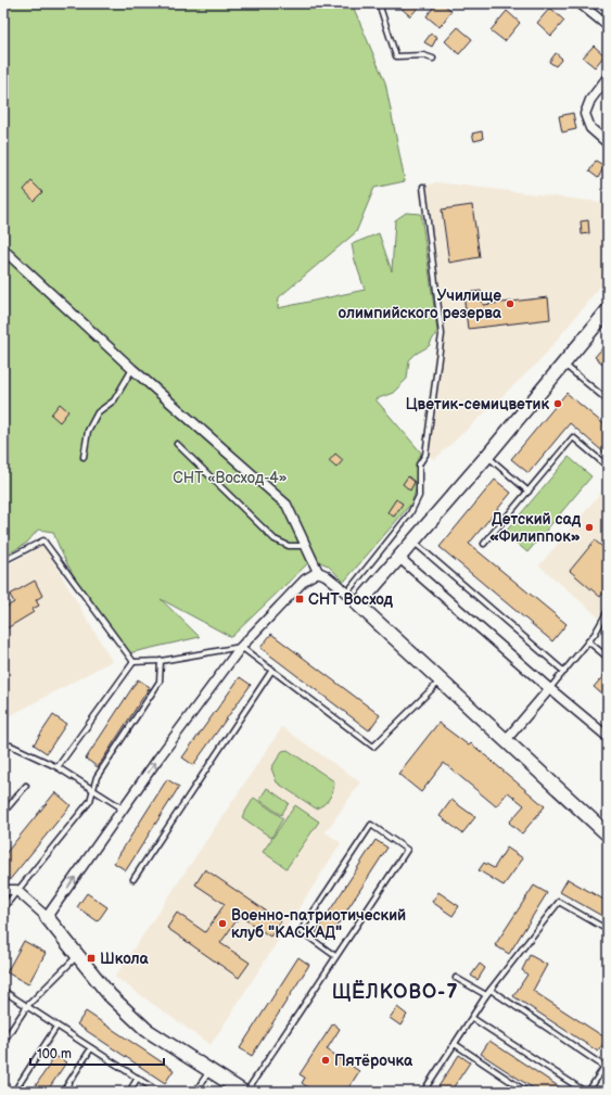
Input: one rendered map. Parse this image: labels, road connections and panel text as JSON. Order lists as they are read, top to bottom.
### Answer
{
  "districts": ["ЩЁЛКОВО-7"],
  "parks": ["СНТ «Восход-4»"],
  "places": {
    "other": [
      "Училище олимпийского резерва",
      "Цветик-семицветик",
      "Детский сад «Филиппок»",
      "Военно-патриотический клуб \"КАСКАД\"",
      "Пятёрочка"
    ],
    "transit": ["СНТ Восход", "Школа"]
  },
  "scale_bar": "100 m"
}
